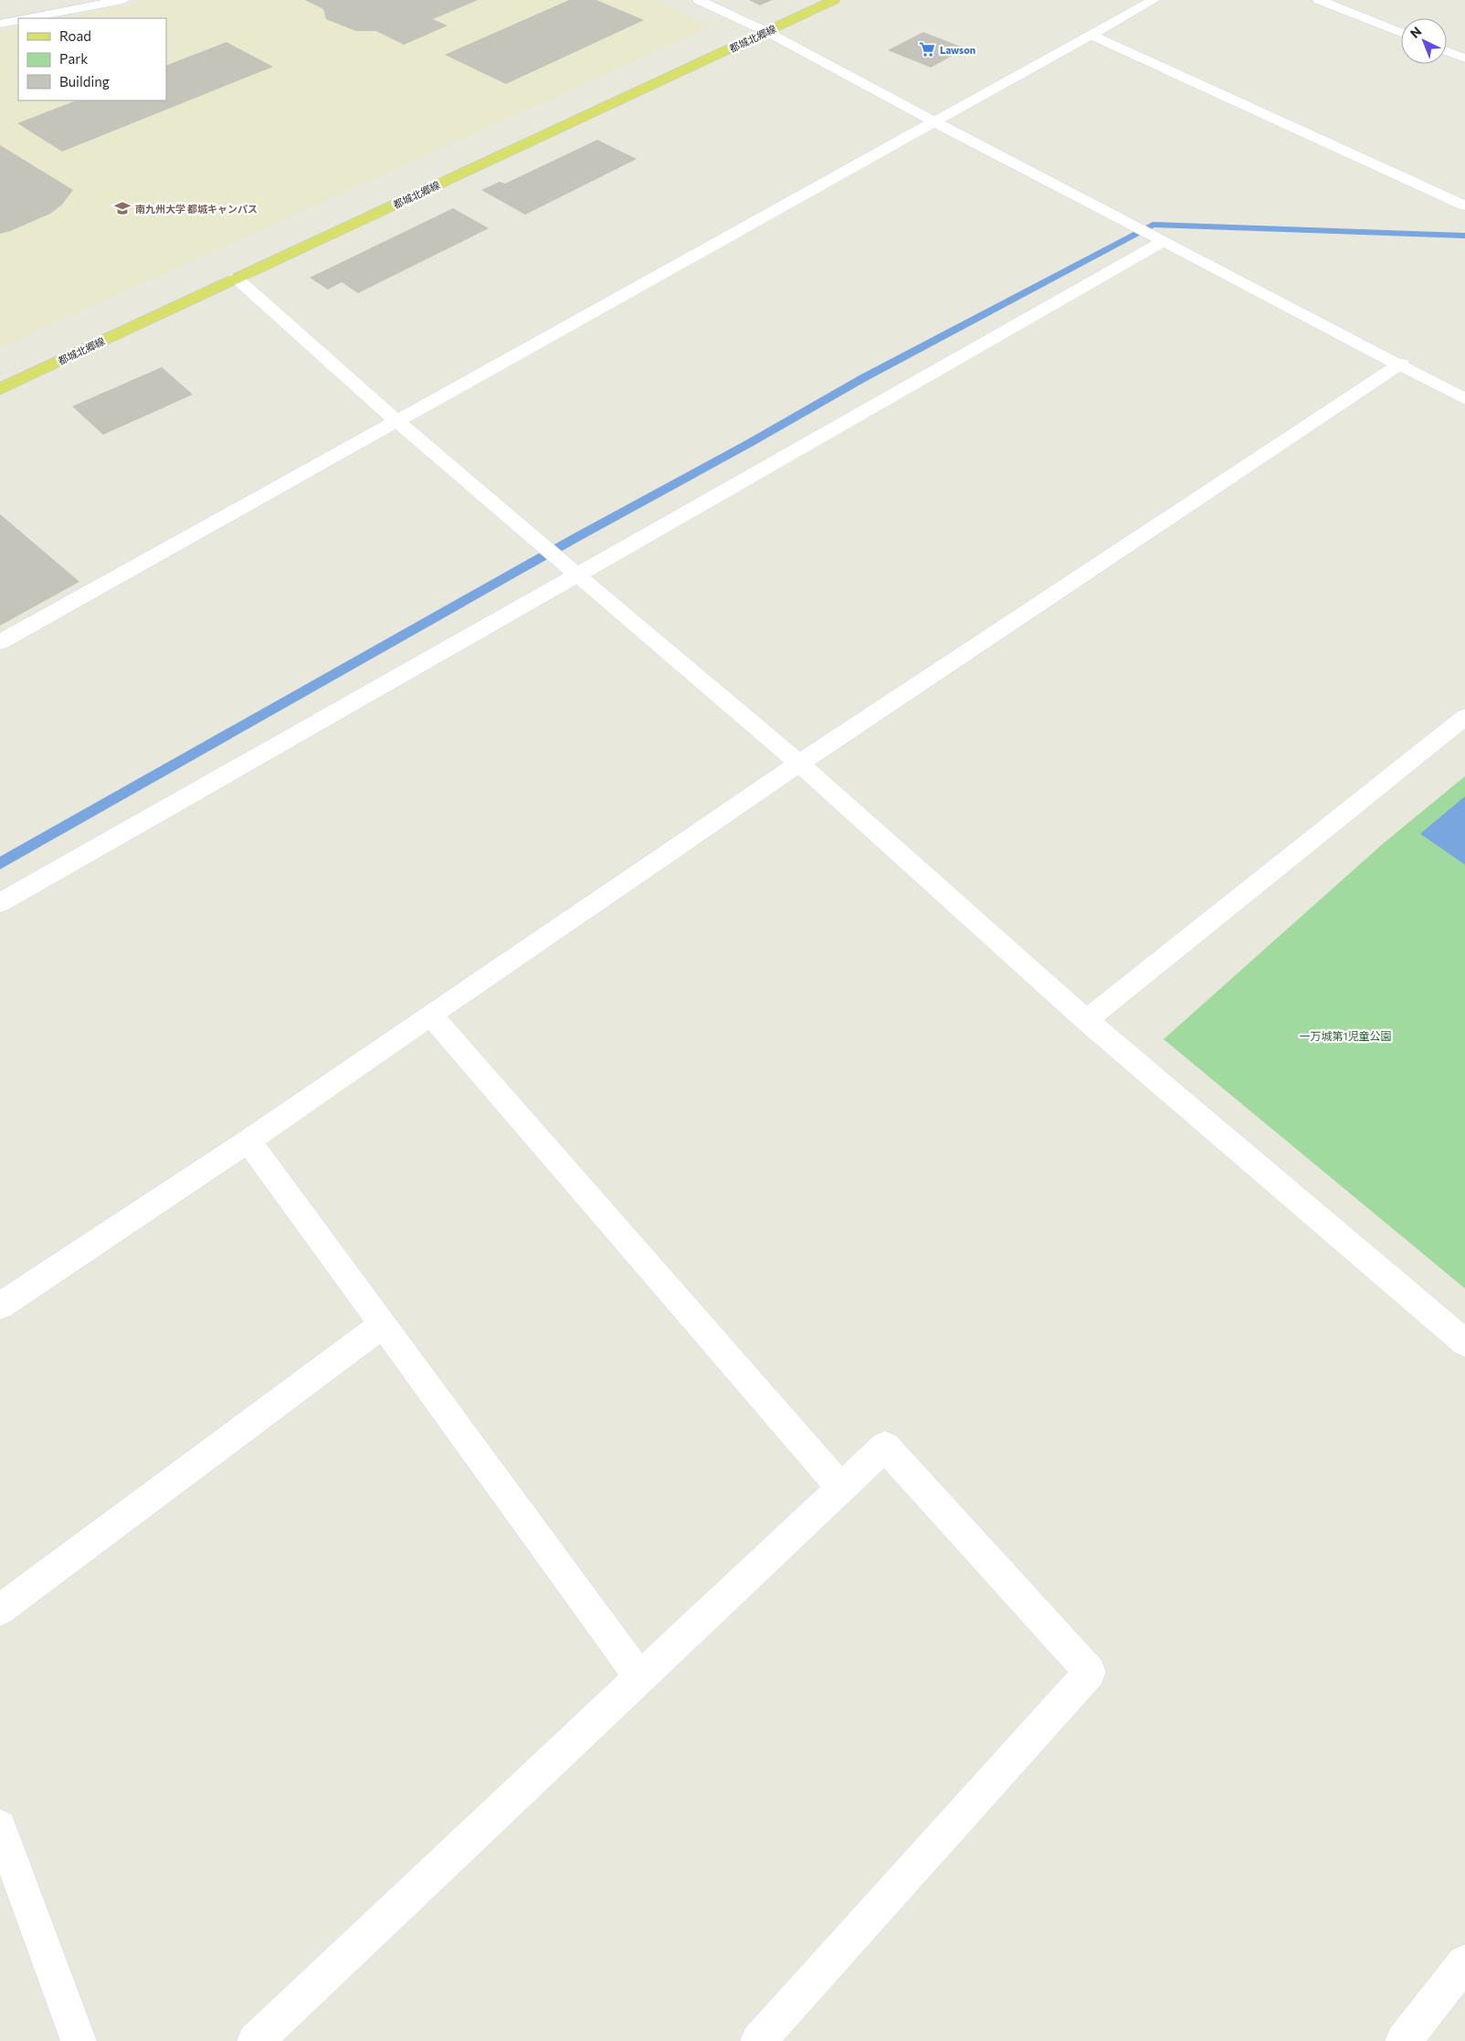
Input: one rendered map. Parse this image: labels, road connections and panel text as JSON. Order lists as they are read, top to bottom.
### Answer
{
  "streets": {
    "main road": ["都城北郷線"]
  },
  "parks": ["一万城第1児童公園"],
  "places": {
    "supermarket": ["Lawson"],
    "school or university": ["南九州大学 都城キャンパス"]
  },
  "legend": ["Road", "Park", "Building"],
  "north": "top left"
}
